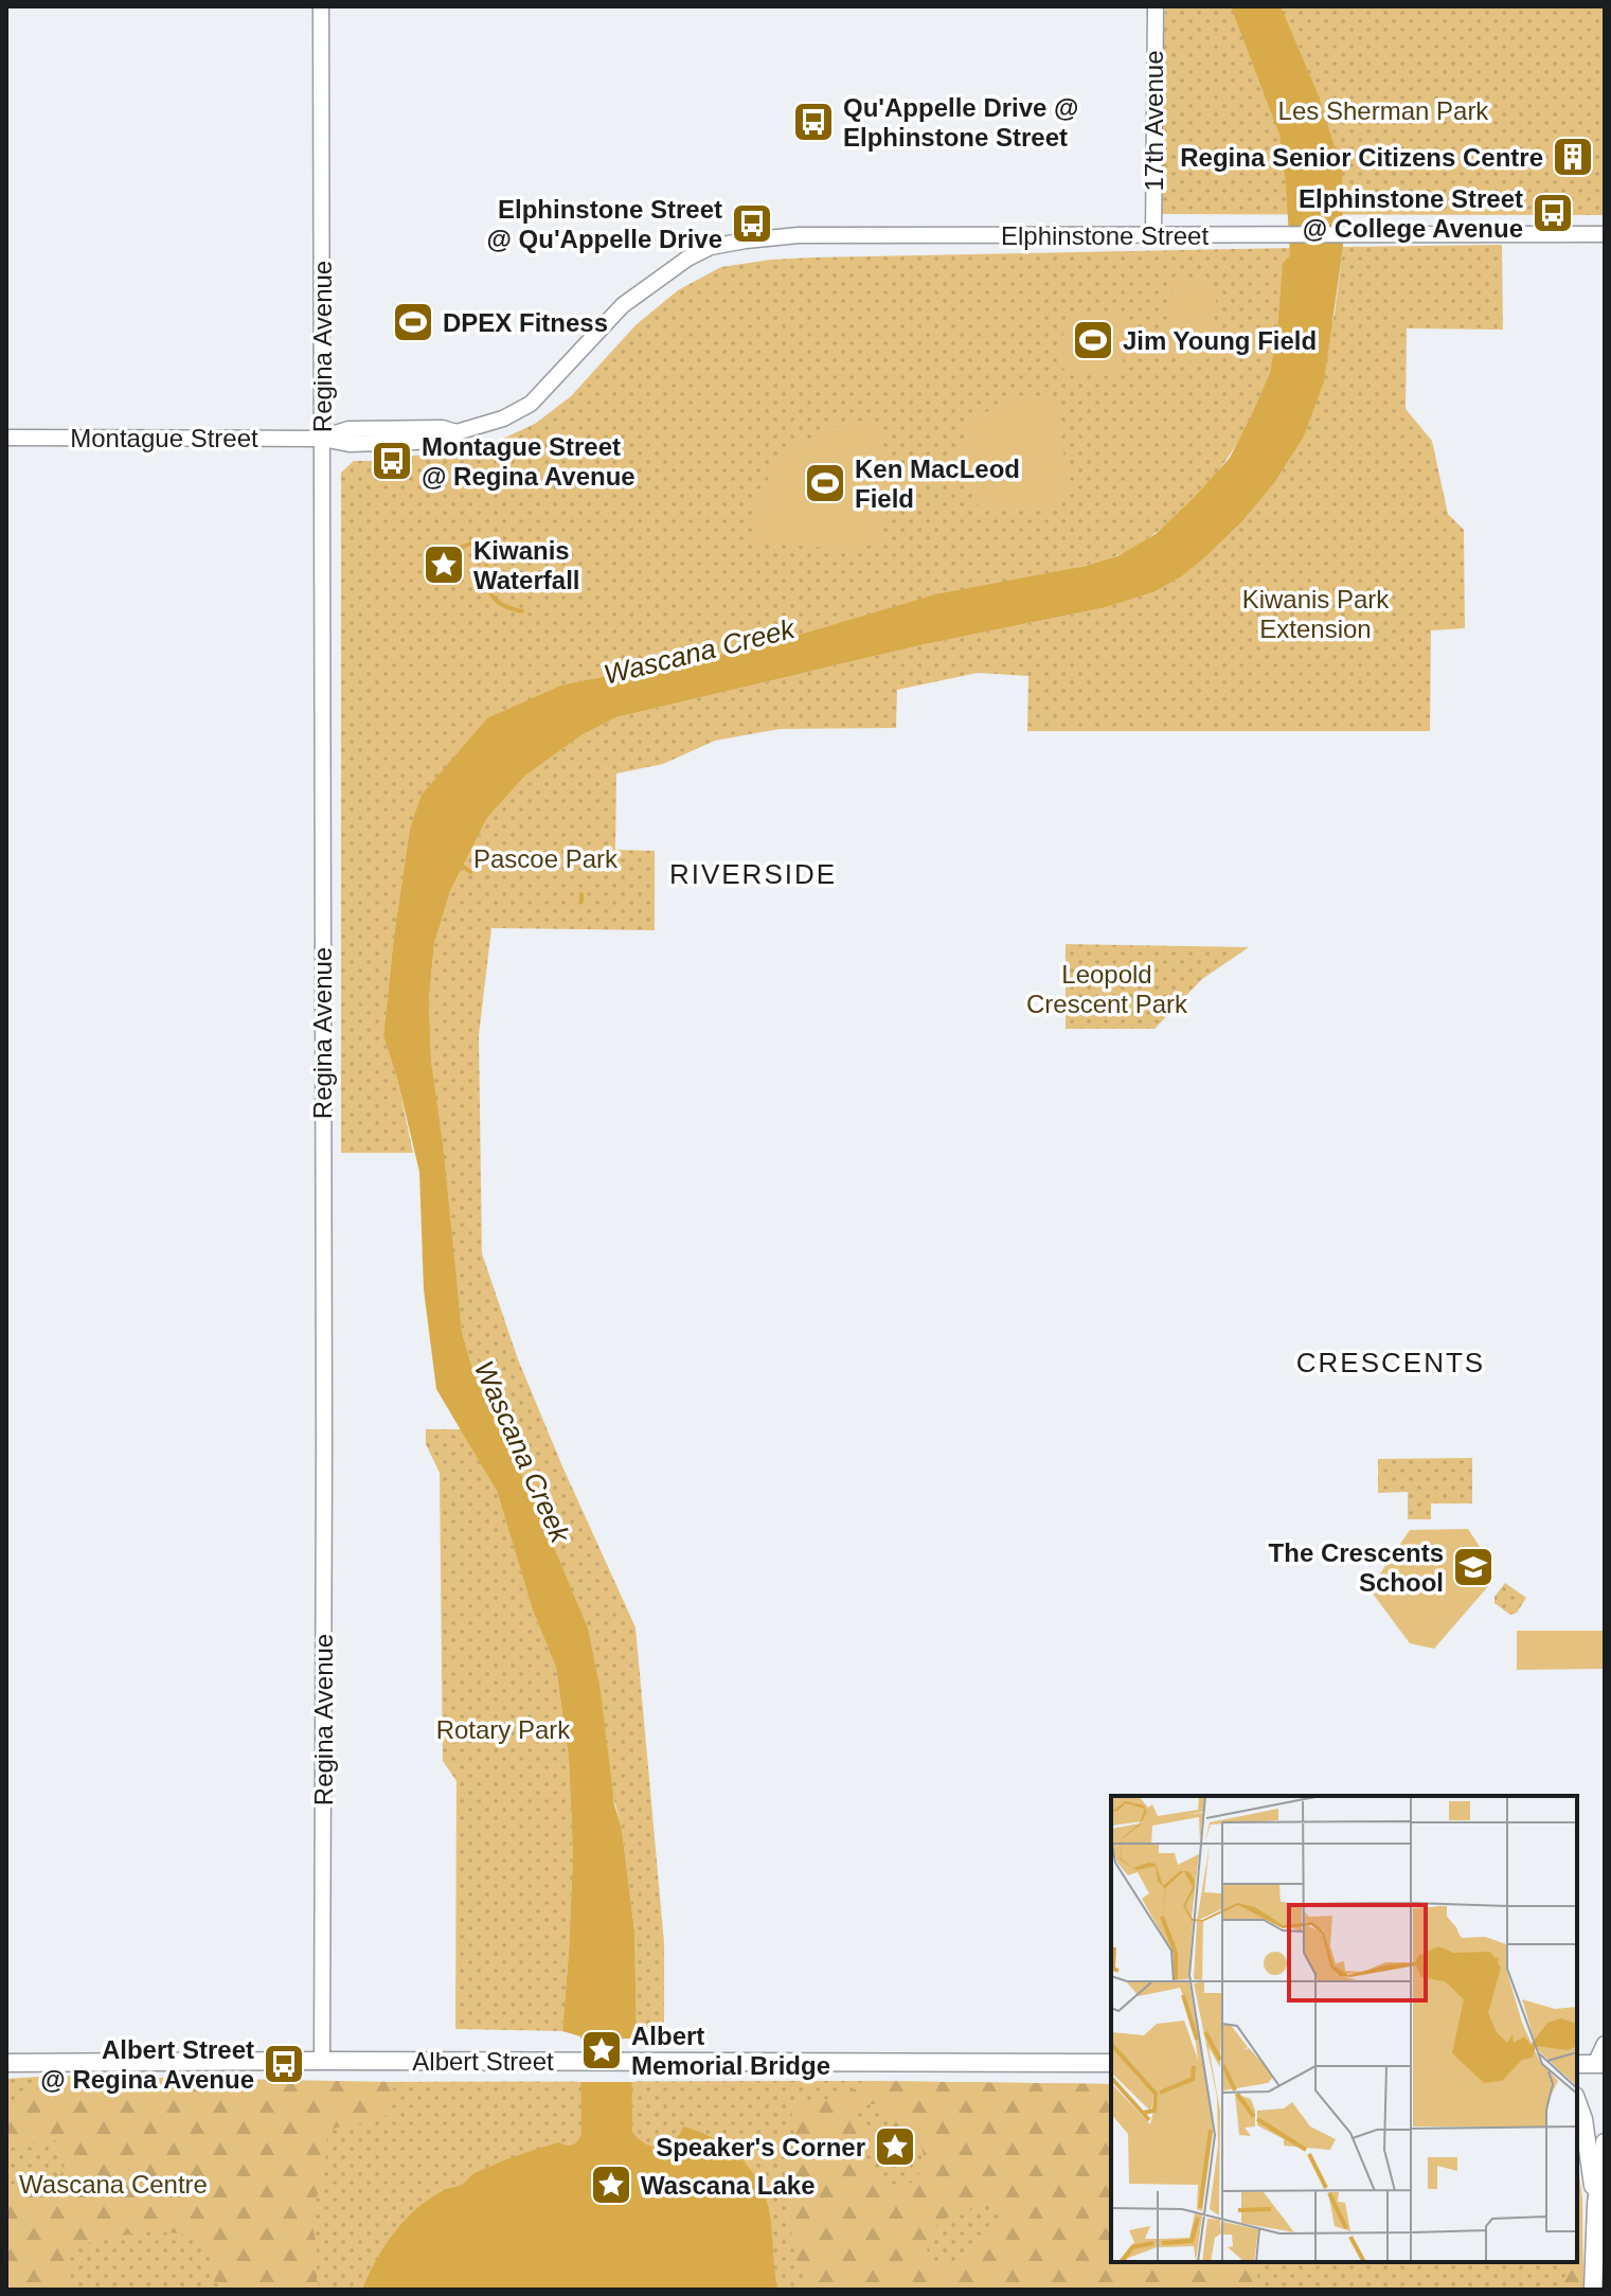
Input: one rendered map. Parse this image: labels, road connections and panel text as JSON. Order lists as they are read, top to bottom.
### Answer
{
  "streets": {
    "main road": ["Albert Street"],
    "street": [
      "17th Avenue",
      "Elphinstone Street",
      "Regina Avenue",
      "Montague Street"
    ]
  },
  "crossings": [
    ["17th Avenue", "Elphinstone Street"],
    ["Elphinstone Street", "Montague Street"],
    ["Regina Avenue", "Montague Street"],
    ["Regina Avenue", "Albert Street"]
  ],
  "districts": ["RIVERSIDE", "CRESCENTS"],
  "water": ["Wascana Creek"],
  "parks": [
    "Les Sherman Park",
    "Kiwanis Park Extension",
    "Pascoe Park",
    "Leopold Crescent Park",
    "Rotary Park",
    "Wascana Centre"
  ],
  "places": {
    "bus stop": [
      "Qu'Appelle Drive @ Elphinstone Street",
      "Elphinstone Street @ College Avenue",
      "Elphinstone Street @ Qu'Appelle Drive",
      "Montague Street @ Regina Avenue",
      "Albert Street @ Regina Avenue"
    ],
    "building": ["Regina Senior Citizens Centre"],
    "sports": ["DPEX Fitness", "Jim Young Field", "Ken MacLeod Field"],
    "place": [
      "Kiwanis Waterfall",
      "Albert Memorial Bridge",
      "Speaker's Corner",
      "Wascana Lake"
    ],
    "school or university": ["The Crescents School"]
  }
}
